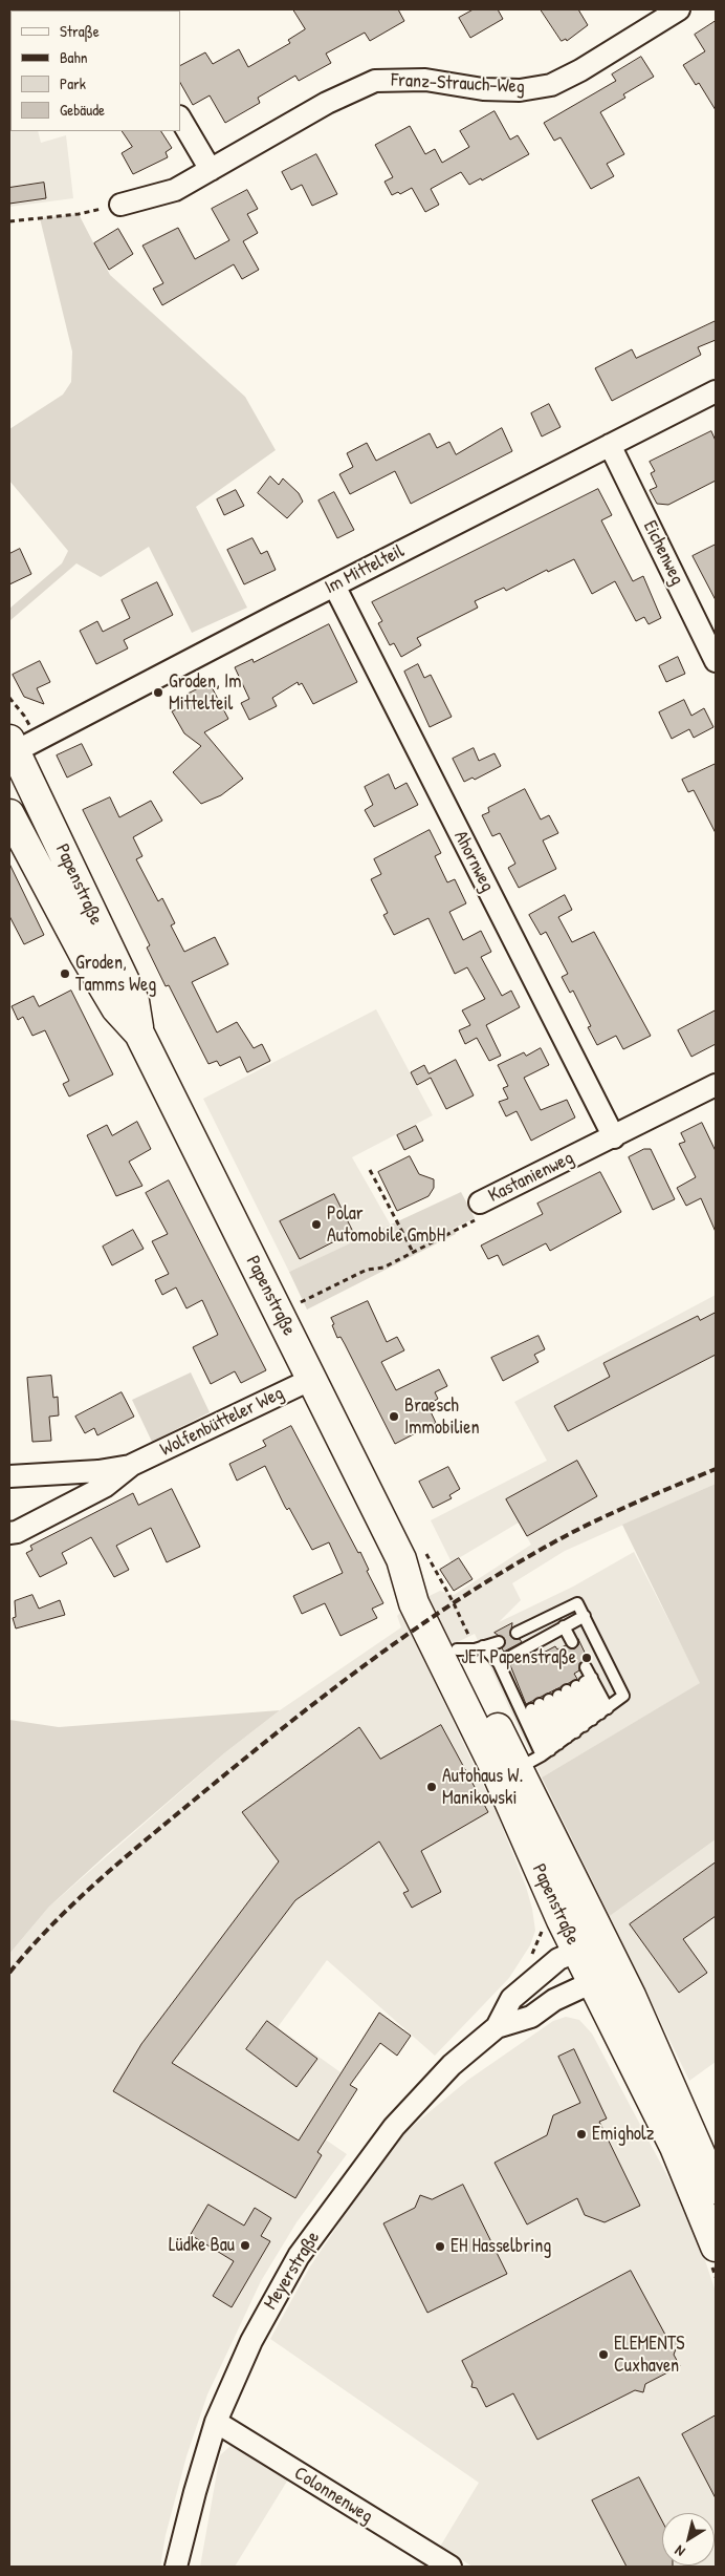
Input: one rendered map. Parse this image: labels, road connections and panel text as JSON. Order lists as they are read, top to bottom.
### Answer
{
  "streets": {
    "main road": ["Papenstraße"],
    "street": [
      "Franz-Strauch-Weg",
      "Eichenweg",
      "Im Mittelteil",
      "Ahornweg",
      "Kastanienweg",
      "Wolfenbütteler Weg",
      "Meyerstraße",
      "Colonnenweg"
    ]
  },
  "crossings": [
    ["Eichenweg", "Im Mittelteil"],
    ["Im Mittelteil", "Ahornweg"],
    ["Im Mittelteil", "Papenstraße"],
    ["Ahornweg", "Kastanienweg"],
    ["Papenstraße", "Wolfenbütteler Weg"],
    ["Papenstraße", "Meyerstraße"],
    ["Meyerstraße", "Colonnenweg"]
  ],
  "places": [
    "Groden, Im Mittelteil",
    "Groden, Tamms Weg",
    "Polar Automobile GmbH",
    "Braesch Immobilien",
    "JET Papenstraße",
    "Autohaus W. Manikowski",
    "Emigholz",
    "Lüdke Bau",
    "EH Hasselbring",
    "ELEMENTS Cuxhaven"
  ],
  "legend": [
    "Straße",
    "Bahn",
    "Park",
    "Gebäude"
  ],
  "north": "bottom left"
}
